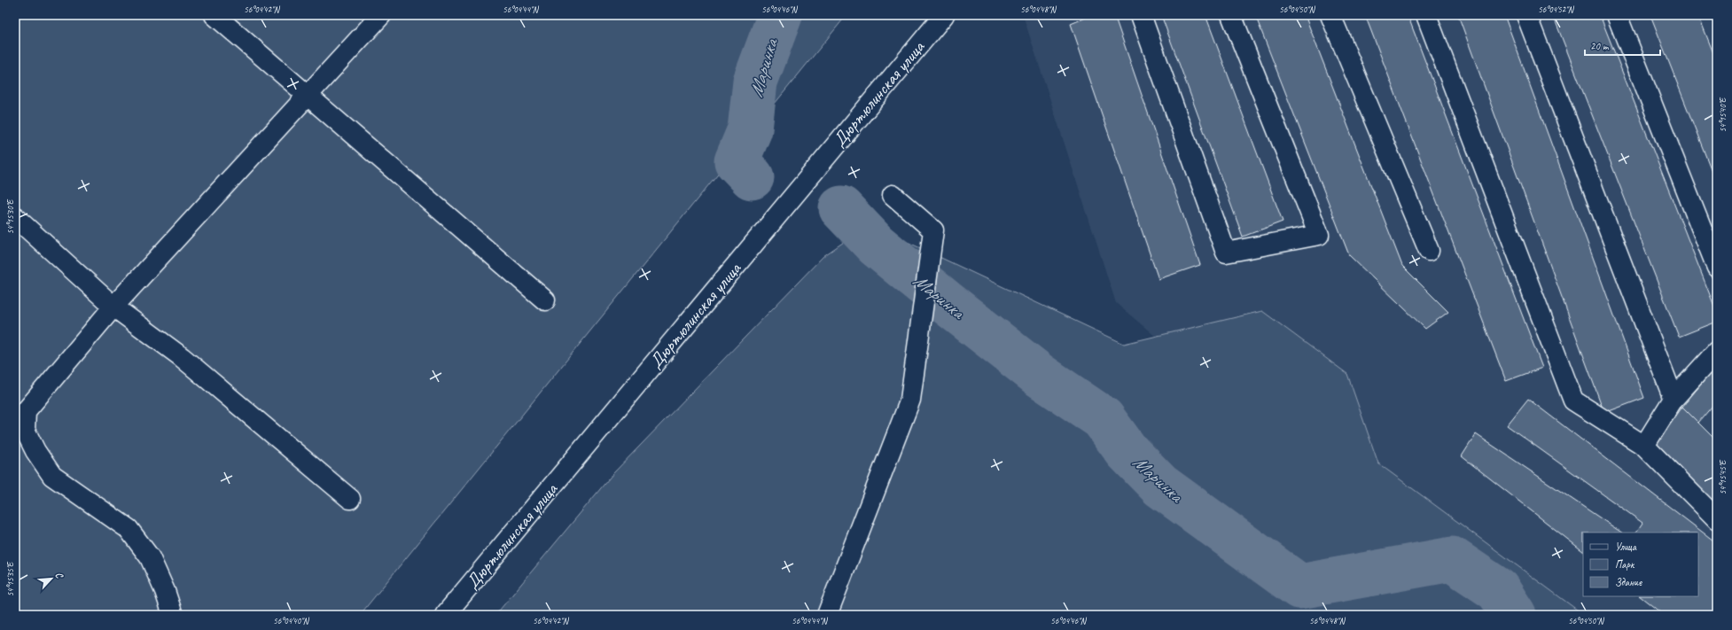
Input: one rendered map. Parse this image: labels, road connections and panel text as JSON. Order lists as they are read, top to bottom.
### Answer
{
  "streets": {
    "main road": ["Дюртюлинская улица"]
  },
  "water": ["Маринка"],
  "legend": ["Улица", "Парк", "Здание"],
  "scale_bar": "20 m",
  "north": "top right",
  "coordinates": [
    "56°04'42\"N",
    "56°04'44\"N",
    "56°04'46\"N",
    "56°04'48\"N",
    "56°04'50\"N",
    "56°04'52\"N",
    "54°15'40\"E",
    "54°15'30\"E",
    "54°15'45\"E",
    "54°15'35\"E",
    "56°04'40\"N"
  ]
}
